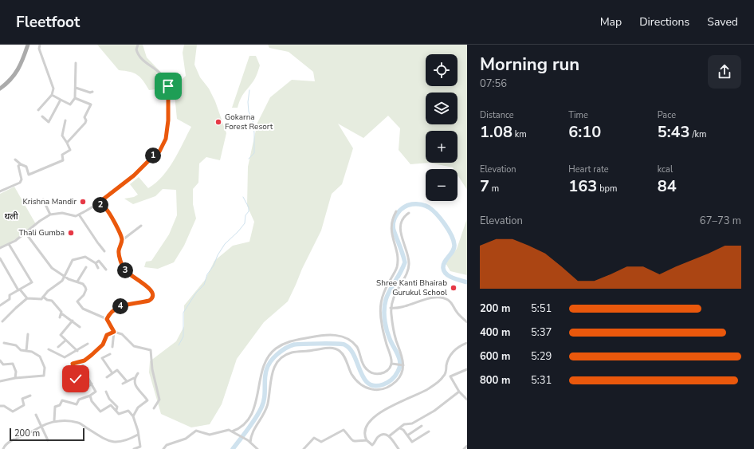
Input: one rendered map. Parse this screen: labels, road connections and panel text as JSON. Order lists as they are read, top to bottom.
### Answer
{
  "districts": ["थली"],
  "places": [
    "Gokarna Forest Resort",
    "Krishna Mandir",
    "Thali Gumba",
    "Shree Kanti Bhairab Gurukul School"
  ],
  "scale_bar": "200 m",
  "page": {
    "header": "Fleetfoot",
    "nav": ["Map", "Directions", "Saved"],
    "heading": ["Morning run", "07:56"],
    "map_buttons": ["+", "−"],
    "stats": [
      ["Distance", "1.08 km"],
      ["Time", "6:10"],
      ["Pace", "5:43 /km"],
      ["Elevation", "7 m"],
      ["Heart rate", "163 bpm"],
      ["kcal", "84"]
    ],
    "pins": [
      "1",
      "2",
      "3",
      "4"
    ],
    "chart": ["Elevation", "67–73 m"],
    "list": [
      {
        "name": "200 m",
        "note": "5:51"
      },
      {
        "name": "400 m",
        "note": "5:37"
      },
      {
        "name": "600 m",
        "note": "5:29"
      },
      {
        "name": "800 m",
        "note": "5:31"
      }
    ],
    "scale": "200 m"
  }
}
